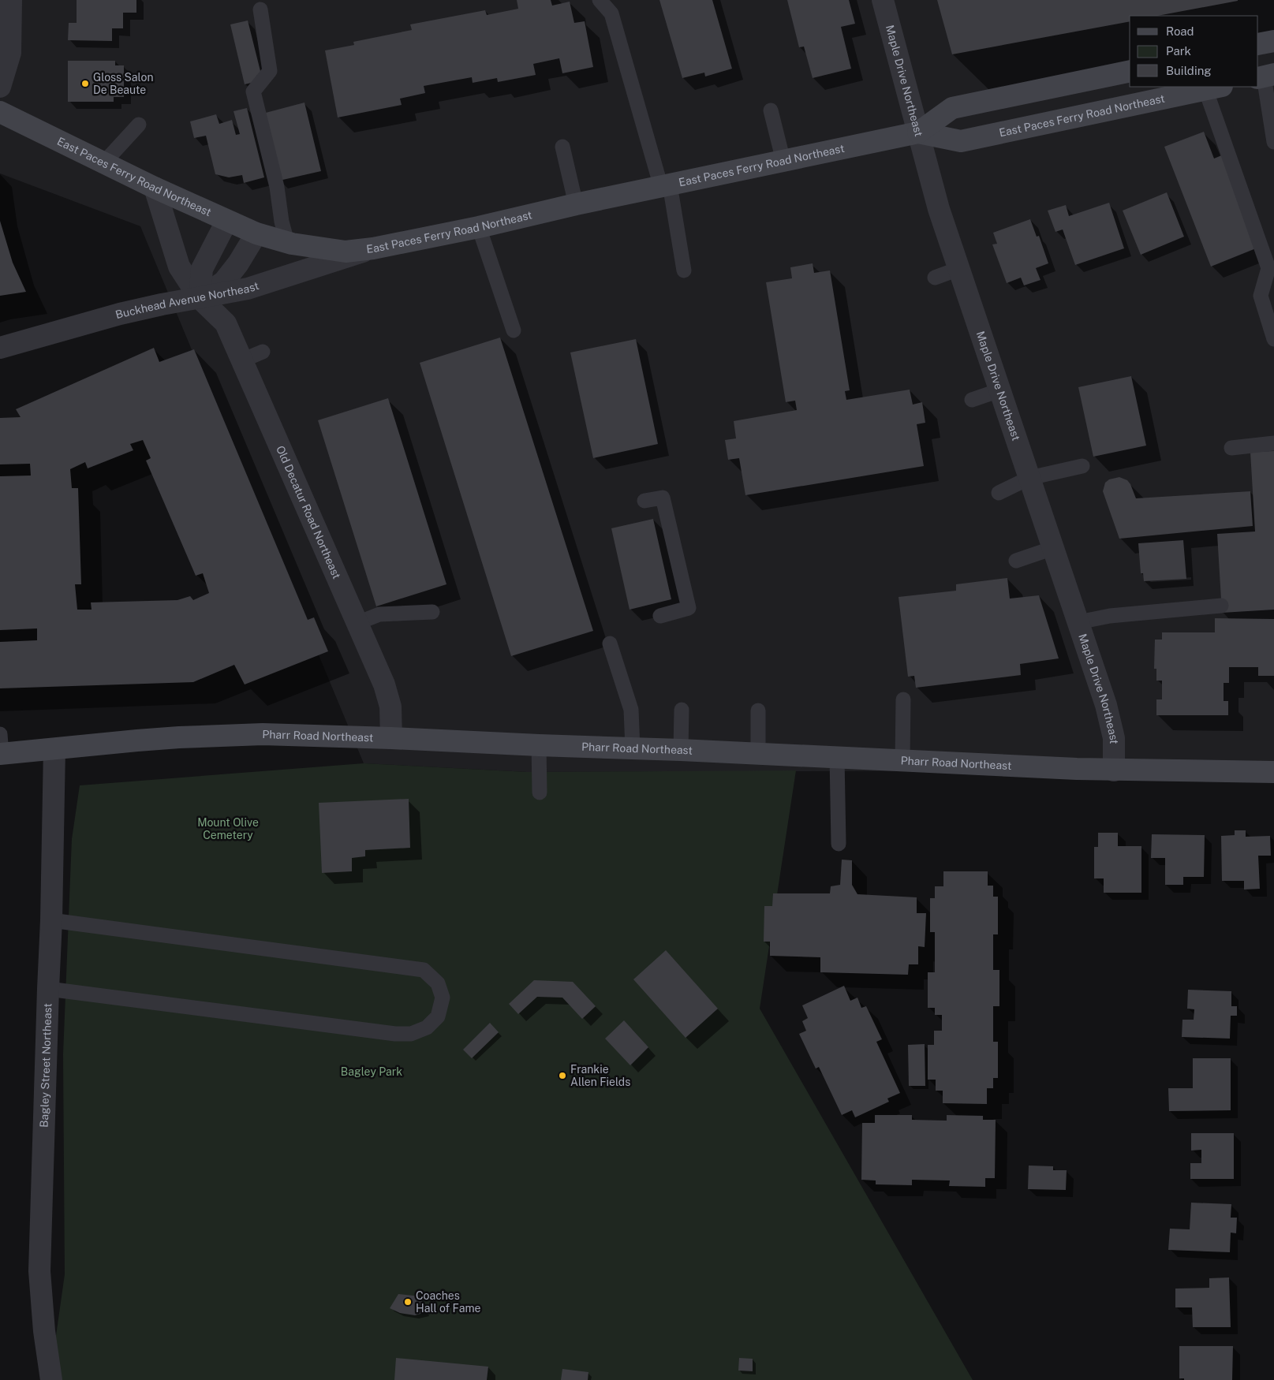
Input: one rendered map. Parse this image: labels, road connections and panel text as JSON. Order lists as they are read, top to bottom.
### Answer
{
  "streets": {
    "street": [
      "Maple Drive Northeast",
      "East Paces Ferry Road Northeast",
      "Buckhead Avenue Northeast",
      "Old Decatur Road Northeast",
      "Pharr Road Northeast",
      "Bagley Street Northeast"
    ]
  },
  "crossings": [
    ["Maple Drive Northeast", "East Paces Ferry Road Northeast"],
    ["Maple Drive Northeast", "Pharr Road Northeast"],
    ["East Paces Ferry Road Northeast", "Buckhead Avenue Northeast"],
    ["East Paces Ferry Road Northeast", "Old Decatur Road Northeast"],
    ["Buckhead Avenue Northeast", "Old Decatur Road Northeast"],
    ["Old Decatur Road Northeast", "Pharr Road Northeast"],
    ["Pharr Road Northeast", "Bagley Street Northeast"]
  ],
  "parks": ["Mount Olive Cemetery", "Bagley Park"],
  "places": ["Gloss Salon De Beaute", "Frankie Allen Fields", "Coaches Hall of Fame"],
  "legend": ["Road", "Park", "Building"]
}
